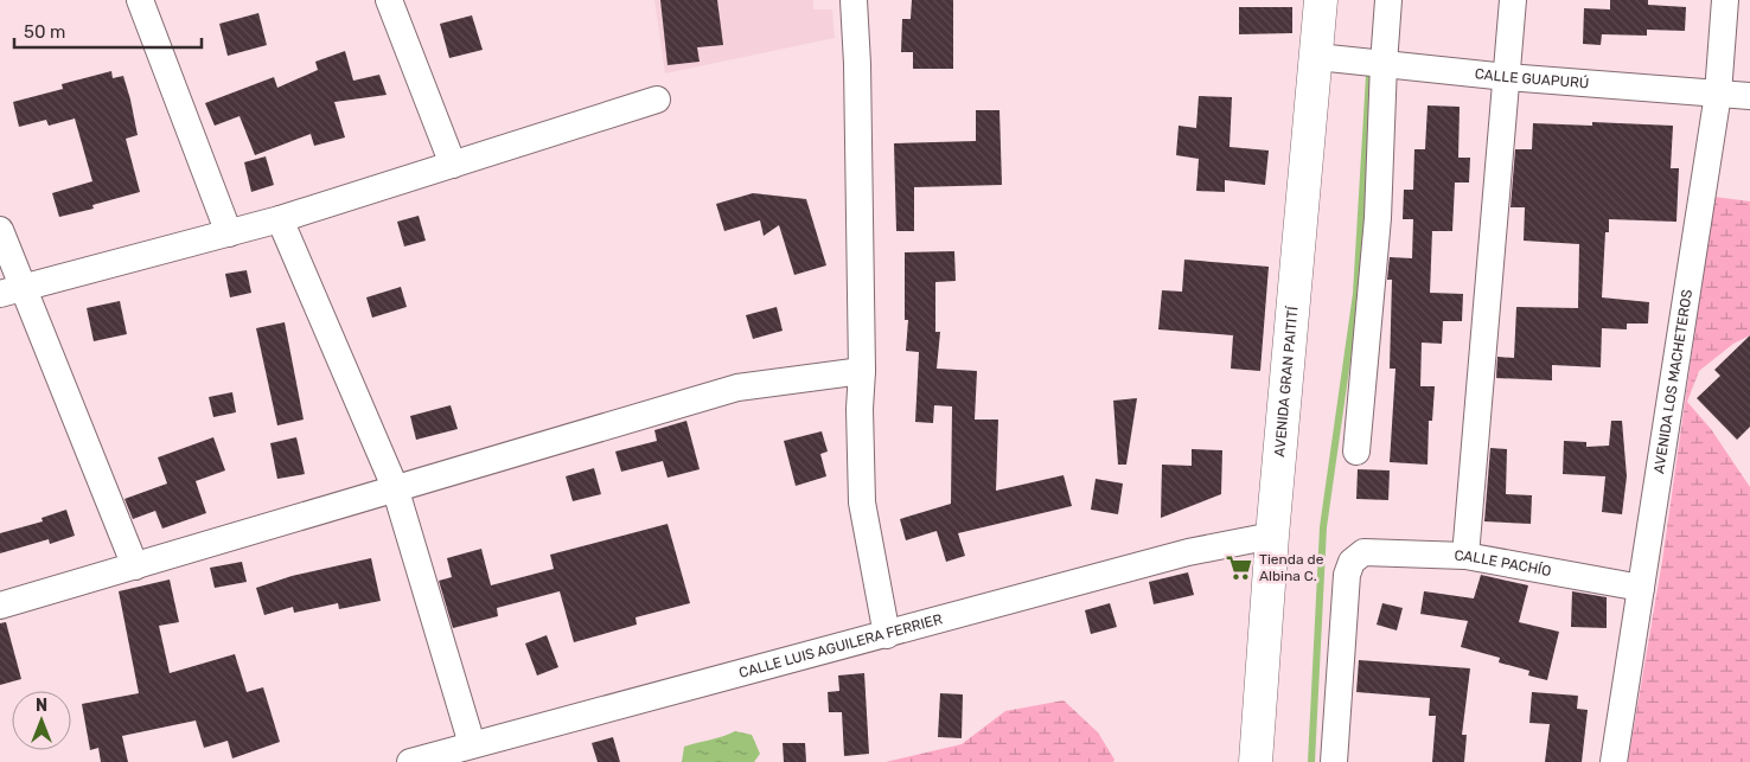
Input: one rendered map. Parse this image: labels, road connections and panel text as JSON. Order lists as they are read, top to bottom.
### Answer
{
  "streets": {
    "main road": ["AVENIDA GRAN PAITITÍ"],
    "street": [
      "CALLE GUAPURÚ",
      "AVENIDA LOS MACHETEROS",
      "CALLE PACHÍO",
      "CALLE LUIS AGUILERA FERRIER"
    ]
  },
  "crossings": [
    ["CALLE GUAPURÚ", "AVENIDA GRAN PAITITÍ"],
    ["CALLE GUAPURÚ", "AVENIDA LOS MACHETEROS"],
    ["AVENIDA GRAN PAITITÍ", "CALLE LUIS AGUILERA FERRIER"],
    ["AVENIDA LOS MACHETEROS", "CALLE PACHÍO"]
  ],
  "places": {
    "supermarket": ["Tienda de Albina C."]
  },
  "scale_bar": "50 m",
  "north": "top"
}
